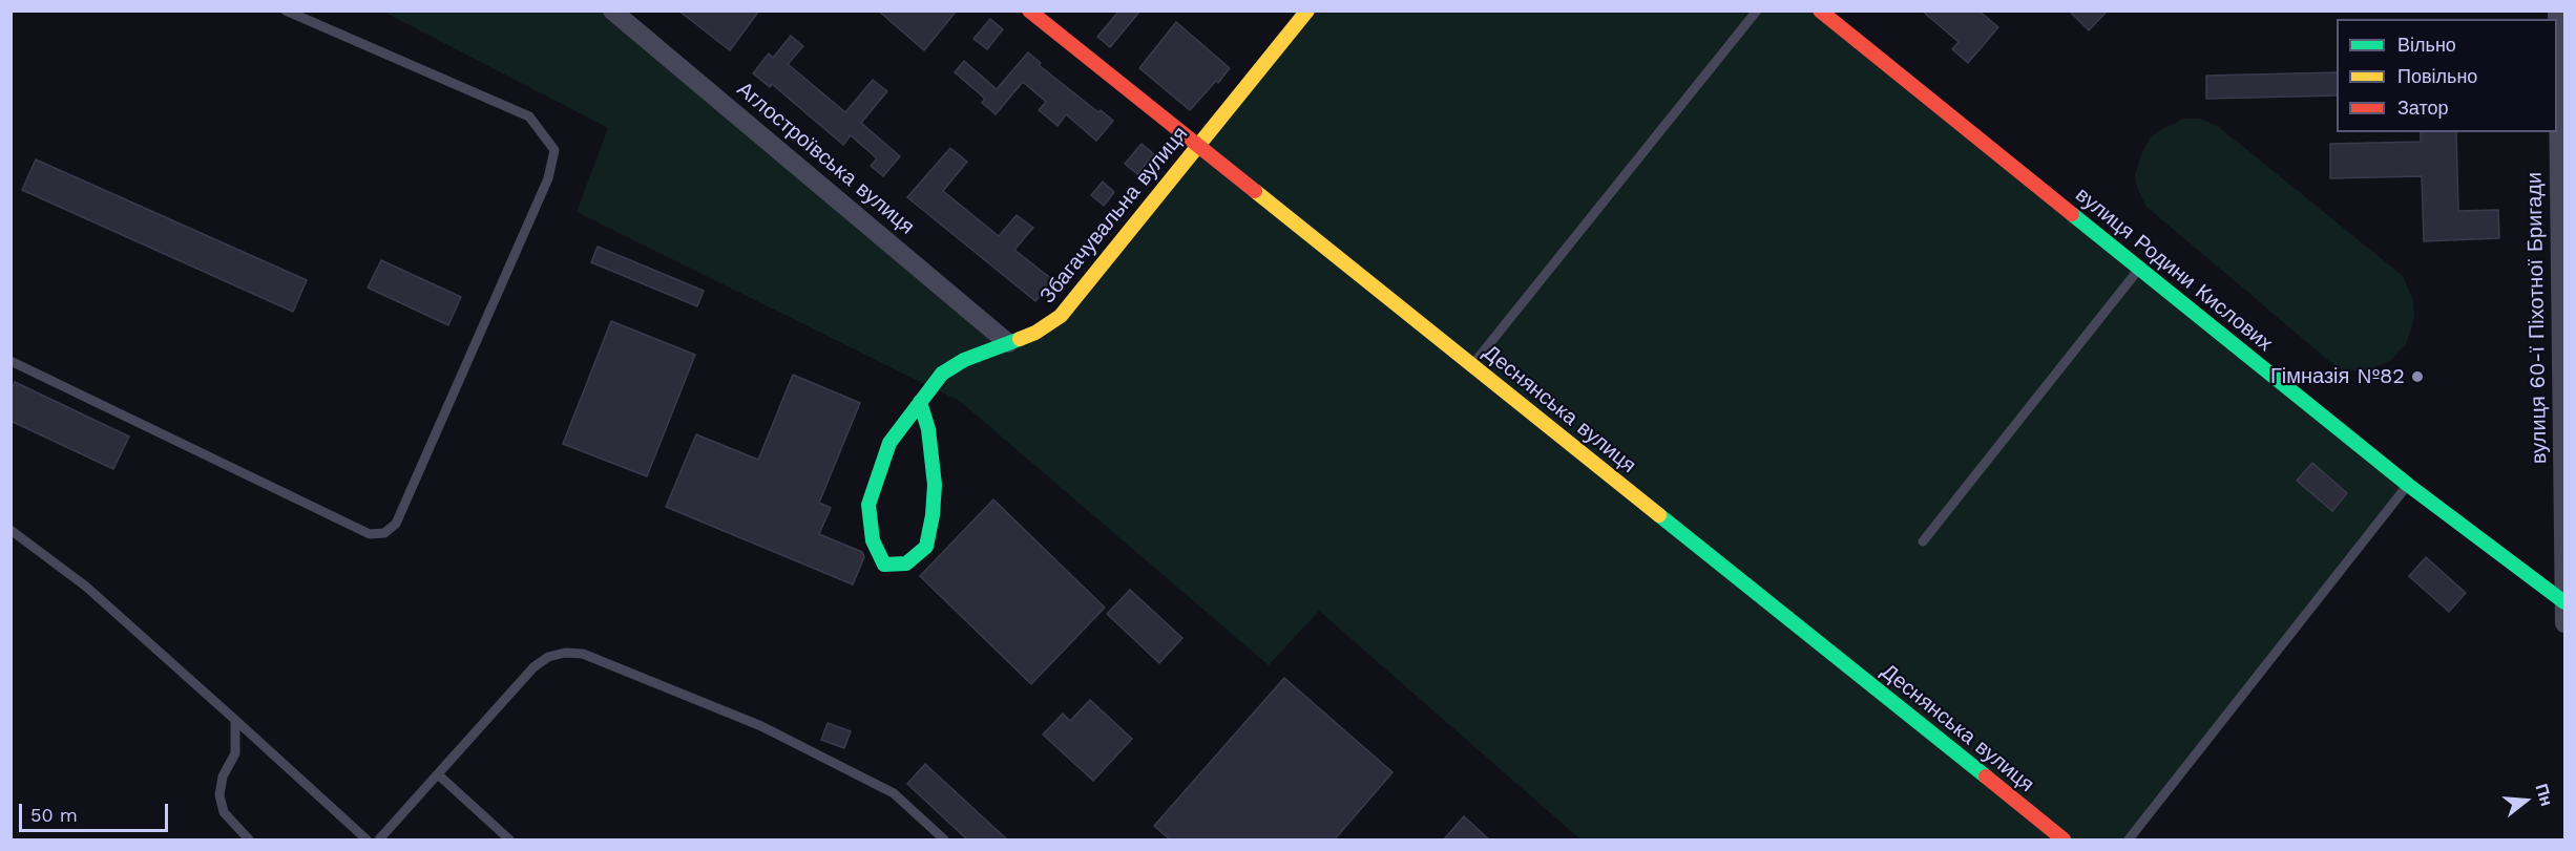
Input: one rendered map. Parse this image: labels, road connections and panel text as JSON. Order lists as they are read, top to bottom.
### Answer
{
  "streets": {
    "street": [
      "Аглостроївська вулиця",
      "Збагачувальна вулиця",
      "вулиця Родини Кислових",
      "вулиця 60-ї Піхотної Бригади",
      "Деснянська вулиця"
    ]
  },
  "crossings": [
    ["Аглостроївська вулиця", "Збагачувальна вулиця"],
    ["Збагачувальна вулиця", "Деснянська вулиця"],
    ["вулиця Родини Кислових", "вулиця 60-ї Піхотної Бригади"]
  ],
  "places": ["Гімназія №82"],
  "legend": ["Вільно", "Повільно", "Затор"],
  "scale_bar": "50 m",
  "north": "right"
}
